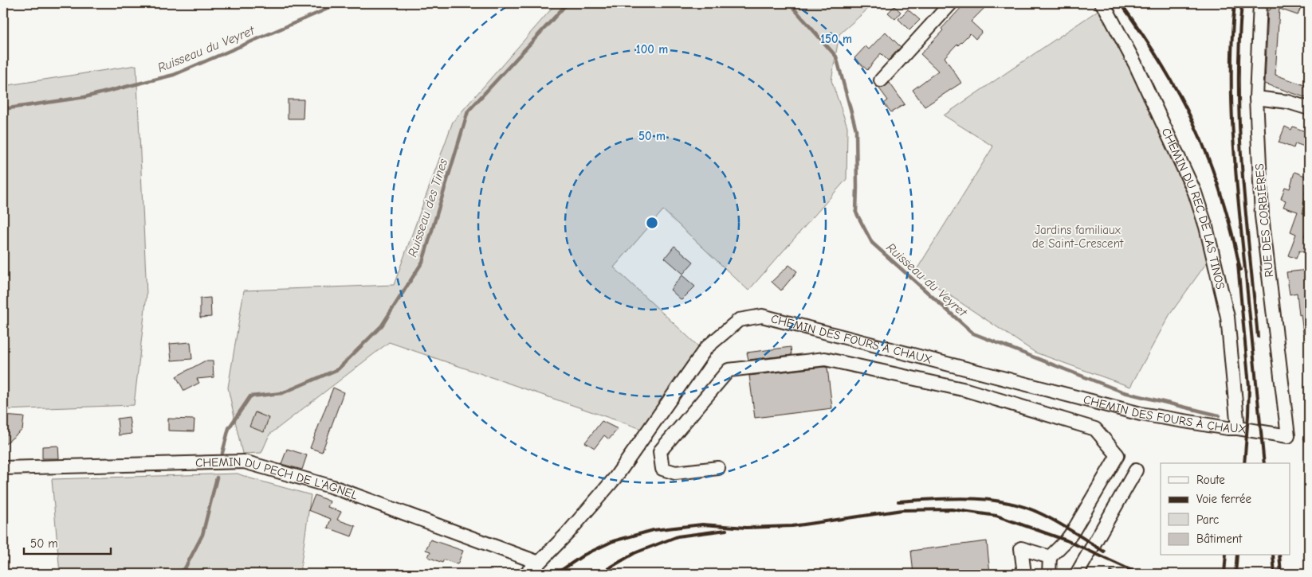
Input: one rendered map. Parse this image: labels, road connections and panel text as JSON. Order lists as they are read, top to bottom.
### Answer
{
  "streets": {
    "street": [
      "CHEMIN DU REC DE LAS TINOS",
      "RUE DES CORBIÈRES",
      "CHEMIN DES FOURS À CHAUX",
      "CHEMIN DU PECH DE L'AGNEL"
    ]
  },
  "crossings": [
    ["CHEMIN DU REC DE LAS TINOS", "CHEMIN DES FOURS À CHAUX"],
    ["RUE DES CORBIÈRES", "CHEMIN DES FOURS À CHAUX"],
    ["CHEMIN DES FOURS À CHAUX", "CHEMIN DU PECH DE L'AGNEL"]
  ],
  "water": ["Ruisseau du Veyret", "Ruisseau des Tines"],
  "parks": ["Jardins familiaux de Saint-Crescent"],
  "legend": [
    "Route",
    "Voie ferrée",
    "Parc",
    "Bâtiment"
  ],
  "scale_bar": "50 m",
  "rings": ["150 m", "100 m", "50 m"]
}
